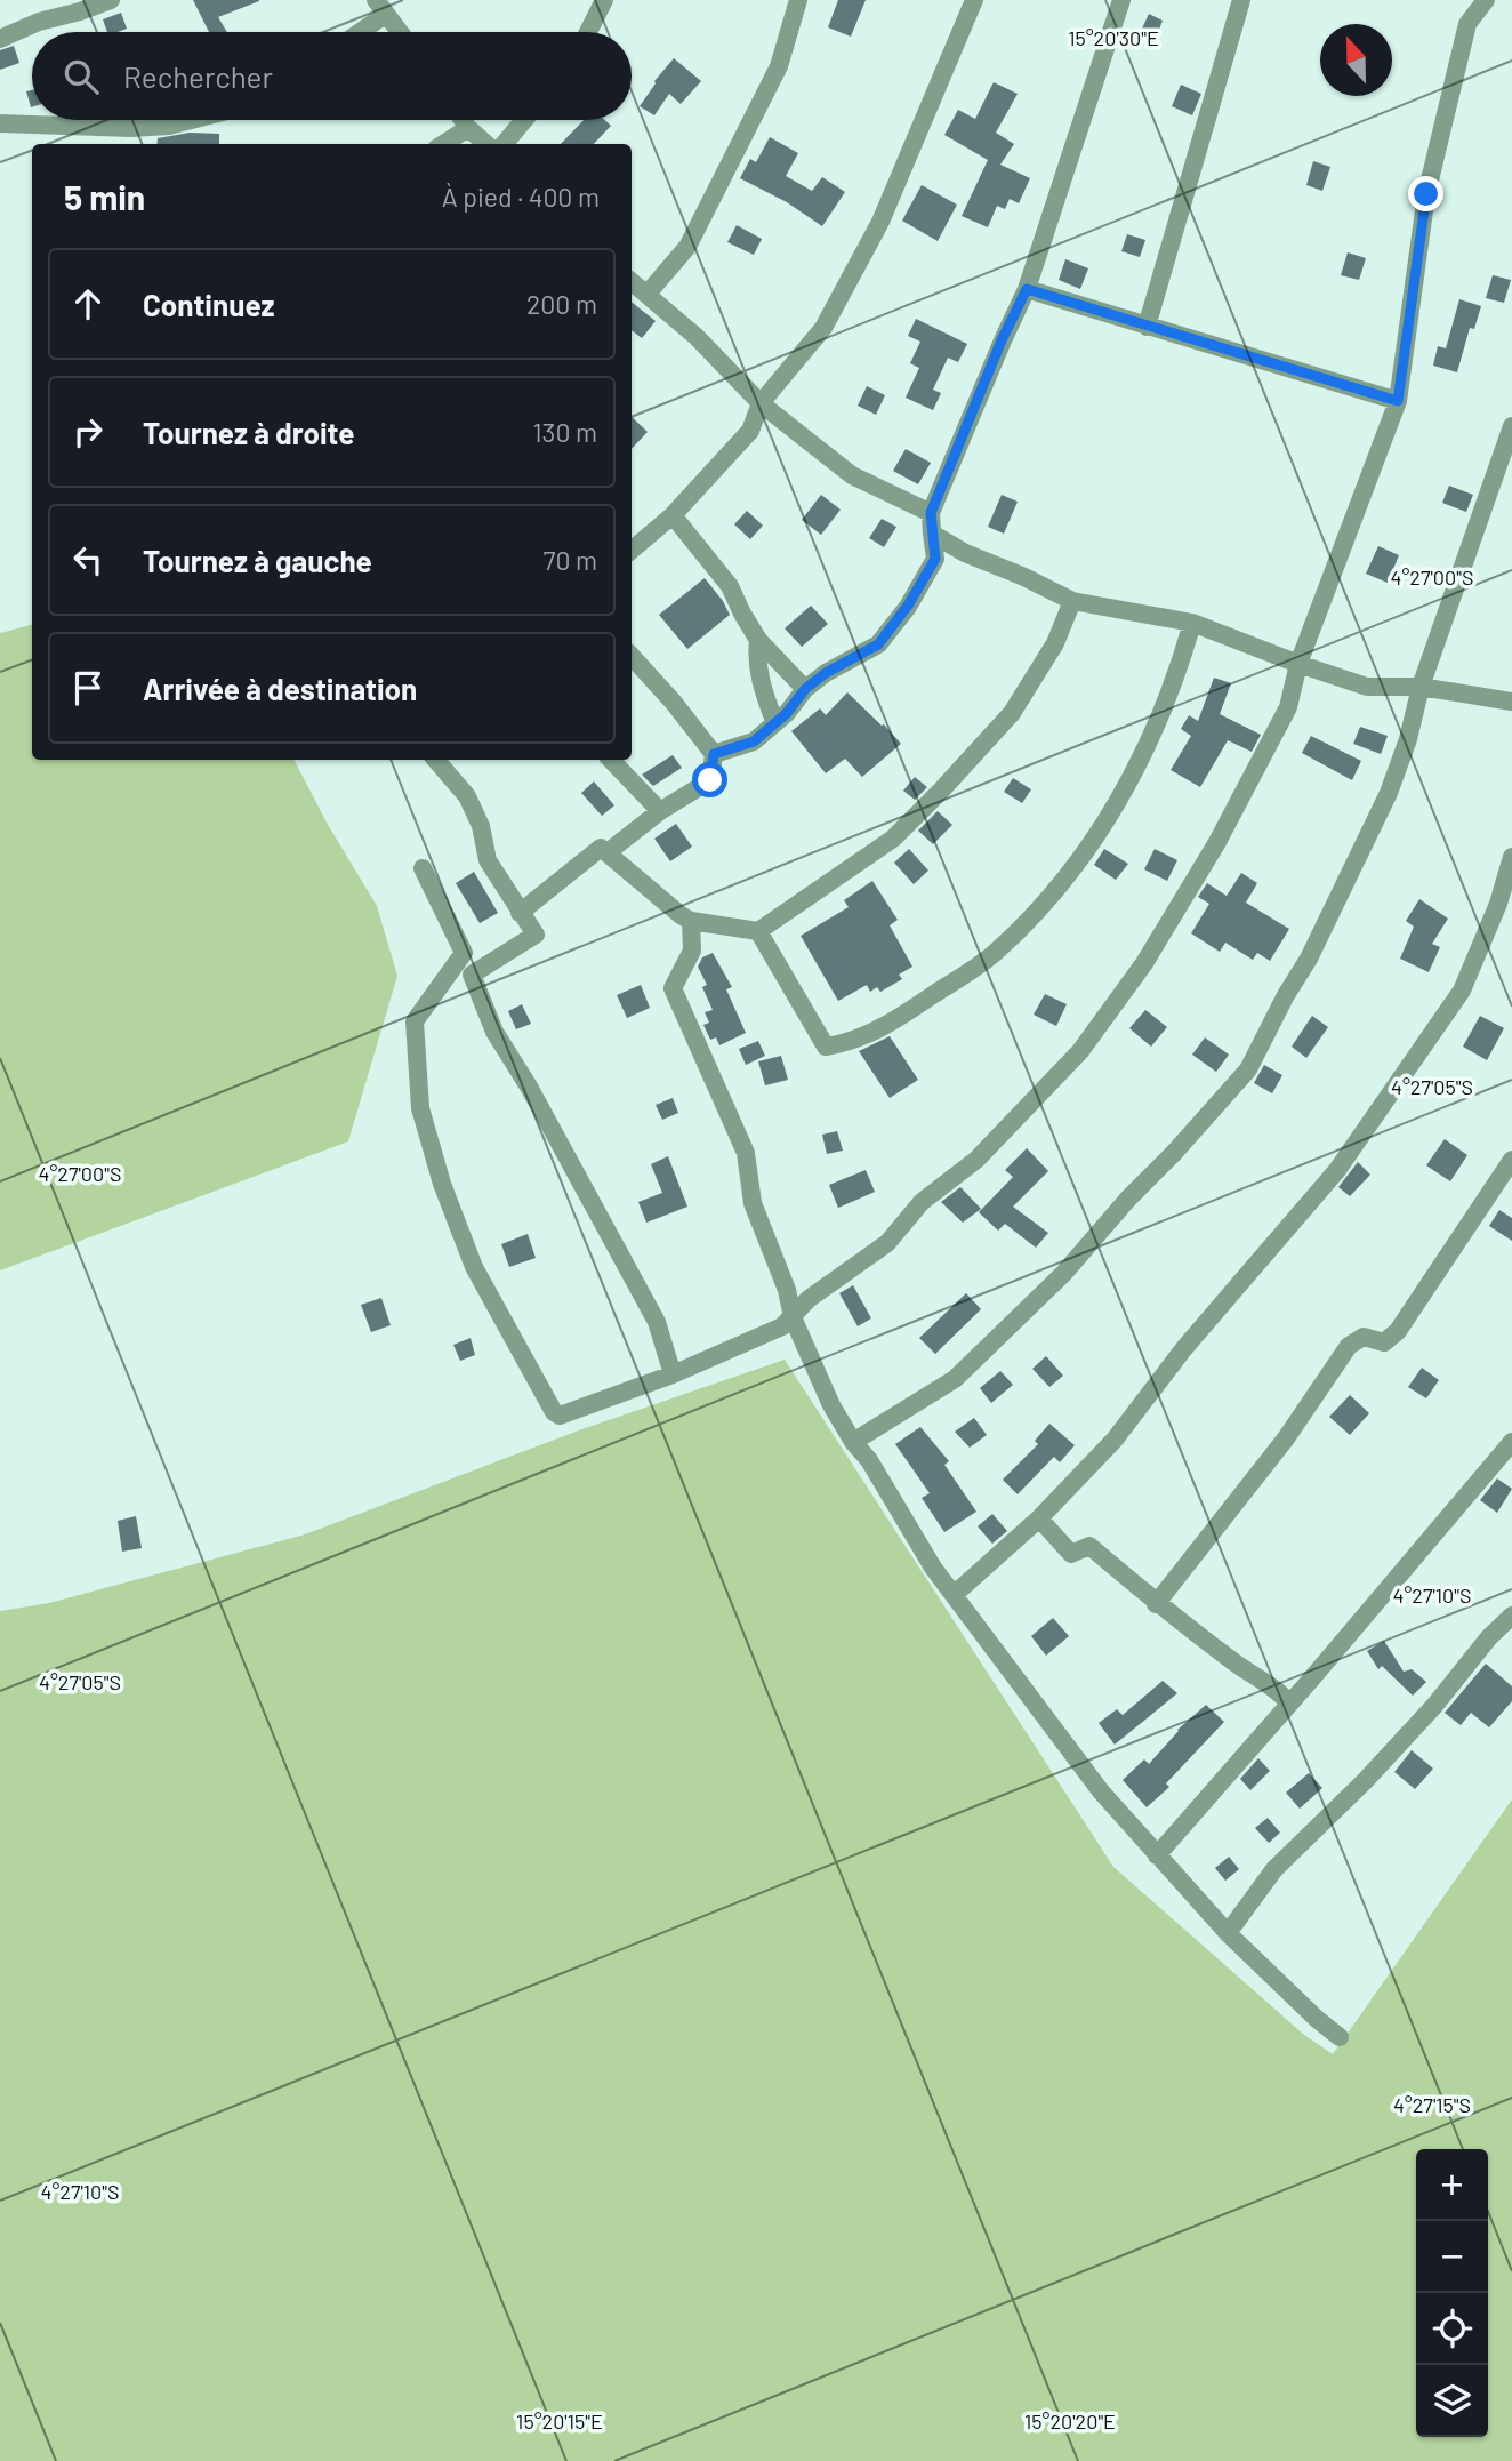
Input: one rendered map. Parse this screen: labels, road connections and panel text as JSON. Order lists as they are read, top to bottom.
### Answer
{
  "north": "top",
  "page": {
    "search": "Rechercher",
    "heading": ["5 min", "À pied · 400 m"],
    "list": [
      ["Continuez", "200 m"],
      ["Tournez à droite", "130 m"],
      ["Tournez à gauche", "70 m"],
      "Arrivée à destination"
    ],
    "map_buttons": ["+", "−"]
  },
  "coordinates": [
    "15°20'30\"E",
    "4°27'00\"S",
    "4°27'05\"S",
    "4°27'10\"S",
    "4°27'15\"S",
    "15°20'15\"E",
    "15°20'20\"E"
  ]
}
